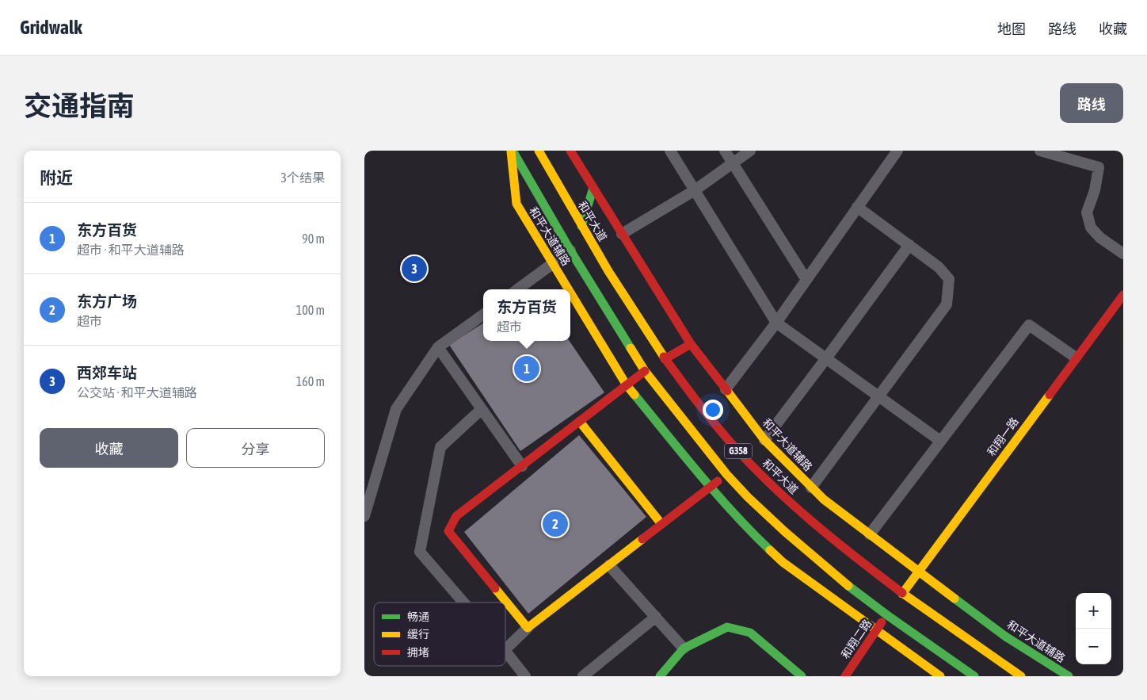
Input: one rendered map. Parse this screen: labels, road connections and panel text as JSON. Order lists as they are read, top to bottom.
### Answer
{
  "streets": {
    "main road": [
      "和平大道",
      "和平大道辅路",
      "和翔一路",
      "G358",
      "和翔二路"
    ]
  },
  "crossings": [
    ["和平大道", "和平大道辅路"],
    ["和平大道", "和翔一路"],
    ["和平大道", "和翔二路"],
    ["和平大道辅路", "和翔一路"],
    ["和平大道辅路", "和翔二路"]
  ],
  "legend": ["畅通", "缓行", "拥堵"],
  "page": {
    "header": "Gridwalk",
    "nav": ["地图", "路线", "收藏"],
    "title": "交通指南",
    "buttons": [
      "路线",
      ["收藏", "分享"]
    ],
    "heading": ["附近", "3个结果"],
    "list": [
      {
        "mark": "1",
        "name": "东方百货",
        "note": "超市 · 和平大道辅路",
        "value": "90 m"
      },
      {
        "mark": "2",
        "name": "东方广场",
        "note": "超市",
        "value": "100 m"
      },
      {
        "mark": "3",
        "name": "西郊车站",
        "note": "公交站 · 和平大道辅路",
        "value": "160 m"
      }
    ],
    "pins": ["3", "1", "2"],
    "popup": ["东方百货", "超市"],
    "map_buttons": ["+", "−"]
  }
}
